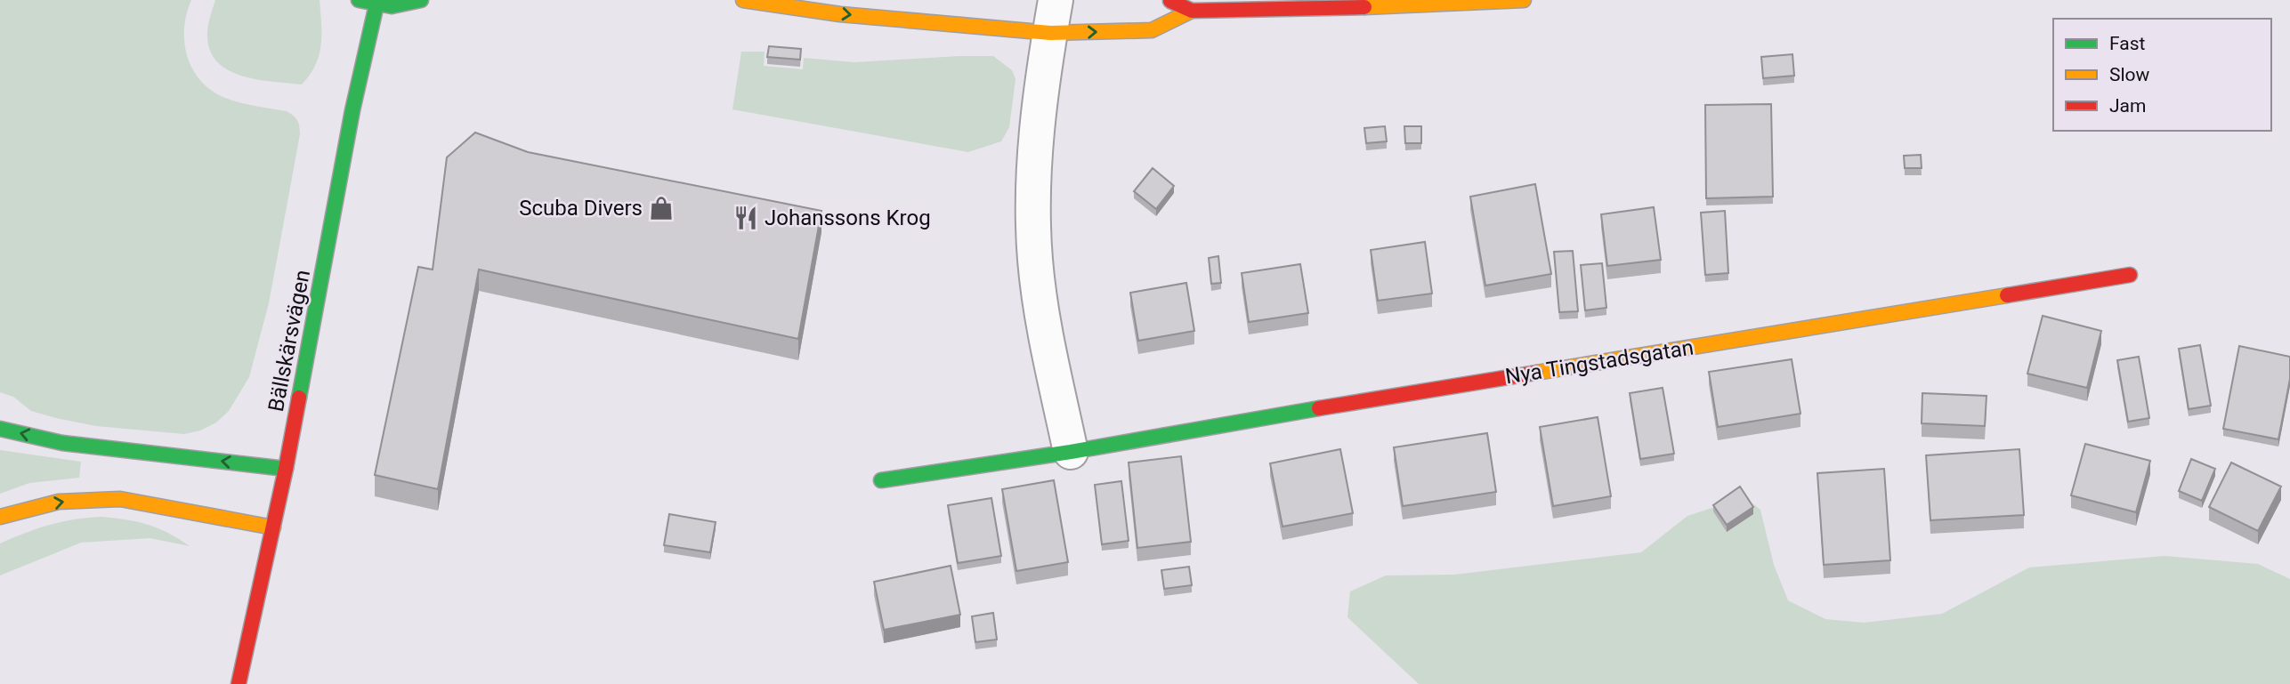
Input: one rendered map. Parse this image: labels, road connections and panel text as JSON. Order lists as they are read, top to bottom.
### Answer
{
  "streets": {
    "main road": ["Bällskärsvägen", "Nya Tingstadsgatan"]
  },
  "places": {
    "shop": ["Scuba Divers"],
    "restaurant": ["Johanssons Krog"]
  },
  "legend": ["Fast", "Slow", "Jam"]
}
